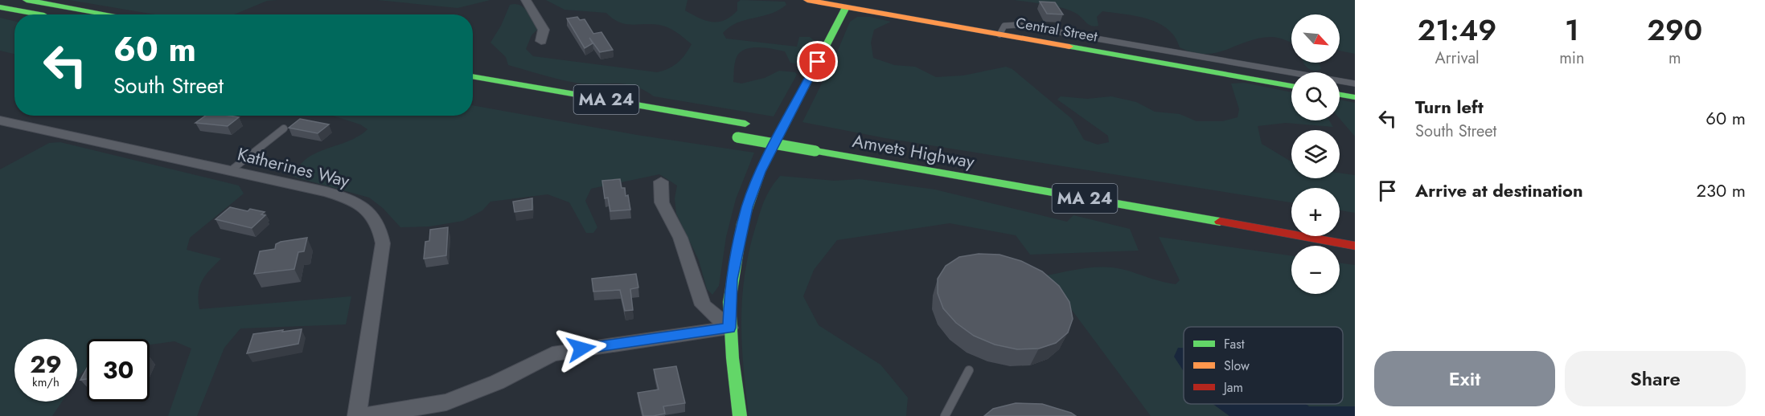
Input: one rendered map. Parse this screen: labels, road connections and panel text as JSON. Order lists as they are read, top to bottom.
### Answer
{
  "streets": {
    "main road": ["Central Street", "MA 24", "Amvets Highway"],
    "street": ["Katherines Way"]
  },
  "legend": ["Fast", "Slow", "Jam"],
  "north": "bottom right",
  "page": {
    "eta": [
      "21:49",
      "Arrival",
      "1",
      "min",
      "290",
      "m"
    ],
    "map_buttons": ["+", "−"],
    "turn": ["60 m", "South Street"],
    "list": [
      {
        "name": "Turn left",
        "note": "South Street",
        "value": "60 m"
      },
      {
        "name": "Arrive at destination",
        "value": "230 m"
      }
    ],
    "speed": "29 km/h",
    "limit": "30",
    "buttons": ["Exit", "Share"]
  }
}
